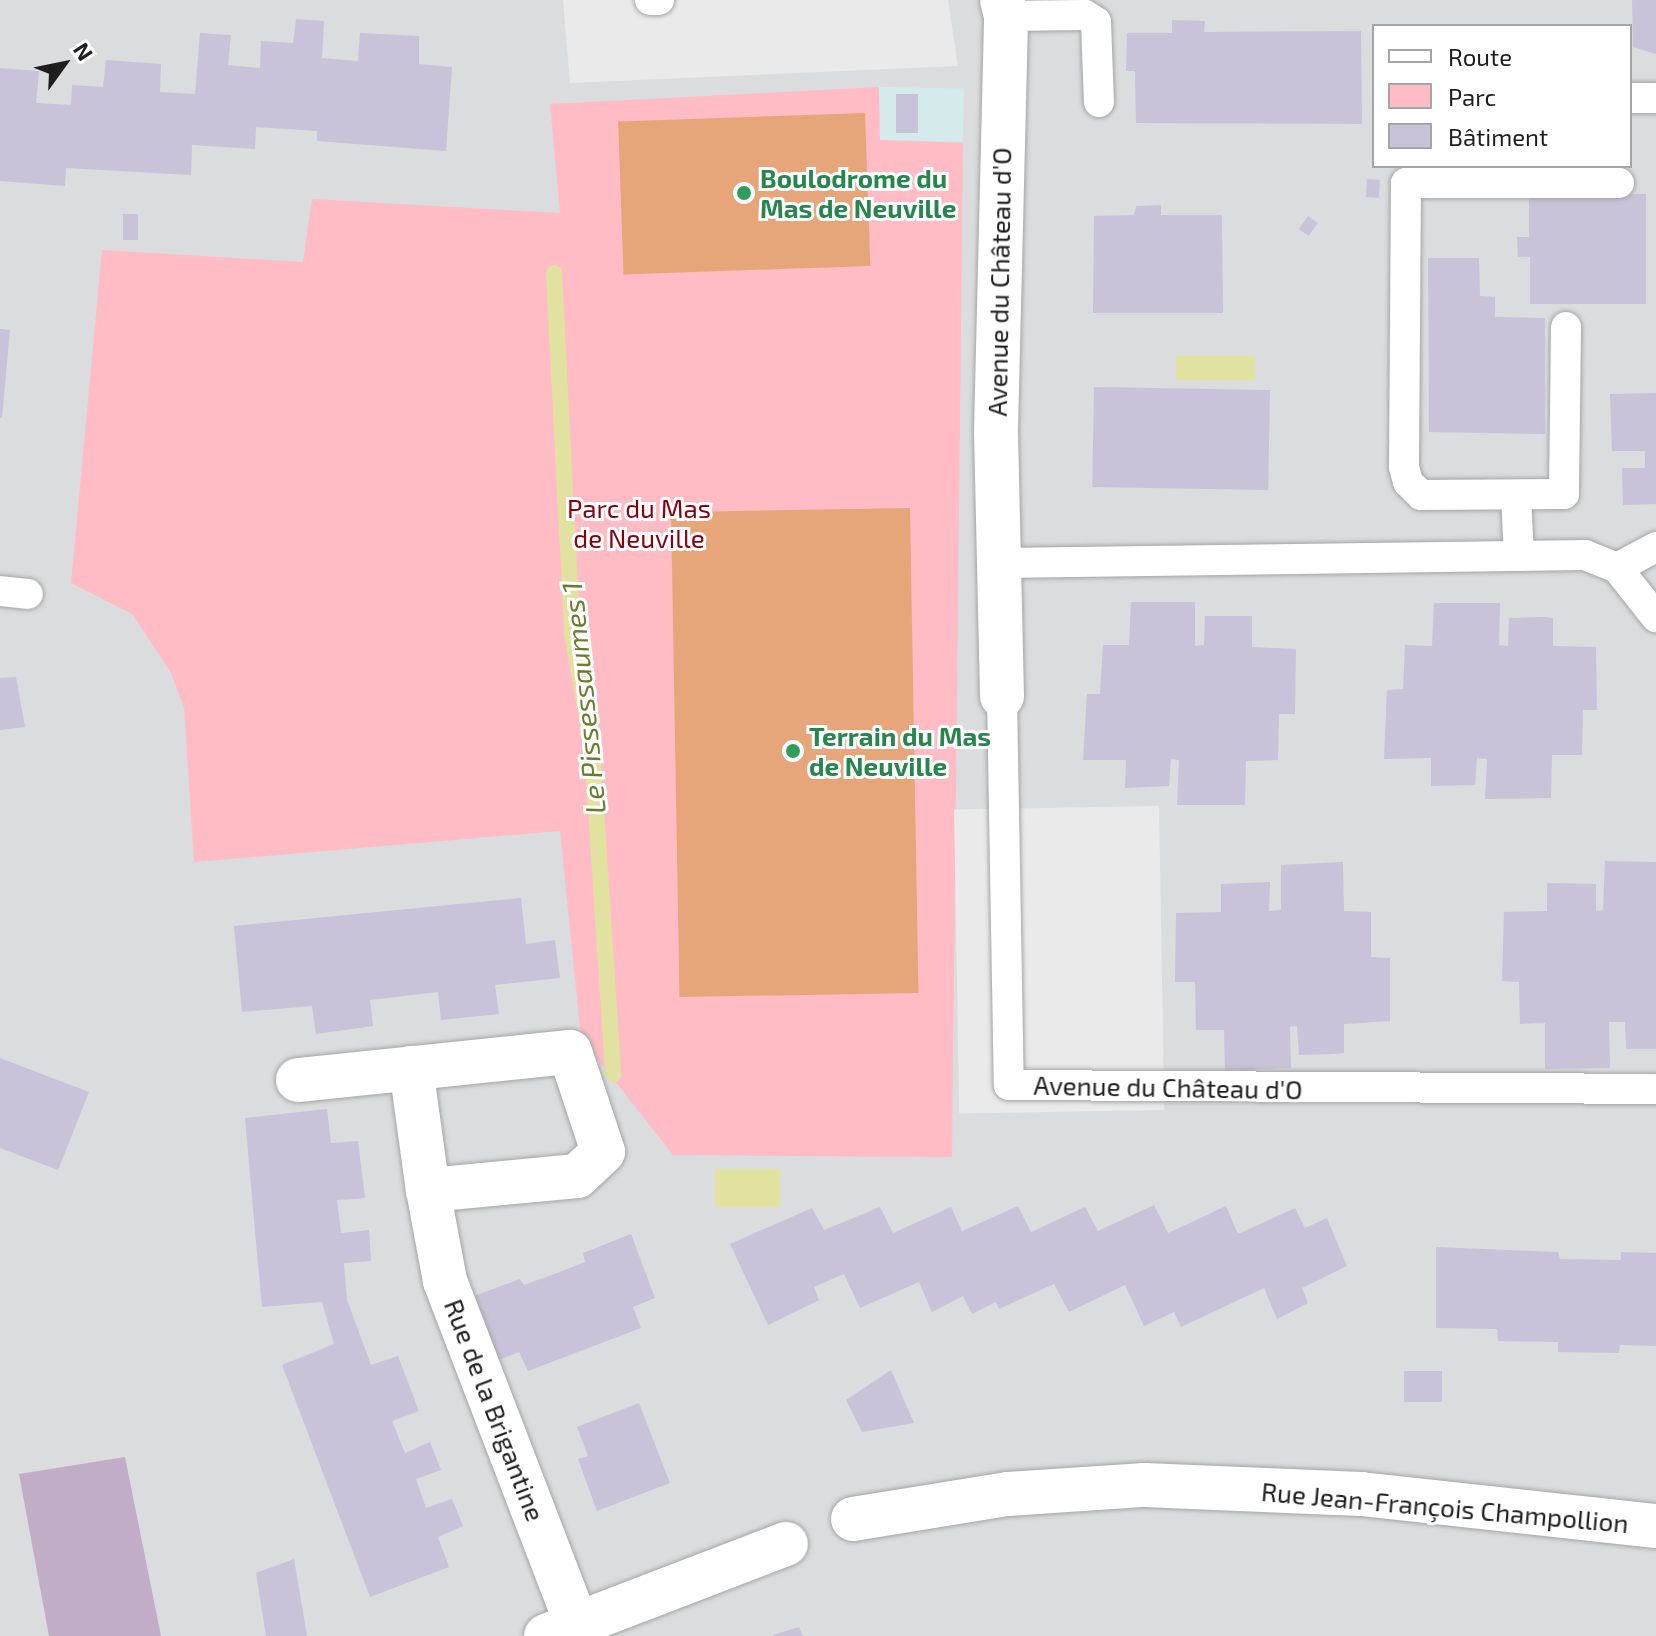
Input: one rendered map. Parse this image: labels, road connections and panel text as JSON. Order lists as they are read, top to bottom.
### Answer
{
  "streets": {
    "street": ["Avenue du Château d'O", "Rue de la Brigantine", "Rue Jean-François Champollion"]
  },
  "water": ["Le Pissessaumes 1"],
  "parks": ["Parc du Mas de Neuville"],
  "places": ["Boulodrome du Mas de Neuville", "Terrain du Mas de Neuville"],
  "legend": ["Route", "Parc", "Bâtiment"],
  "north": "top right"
}
